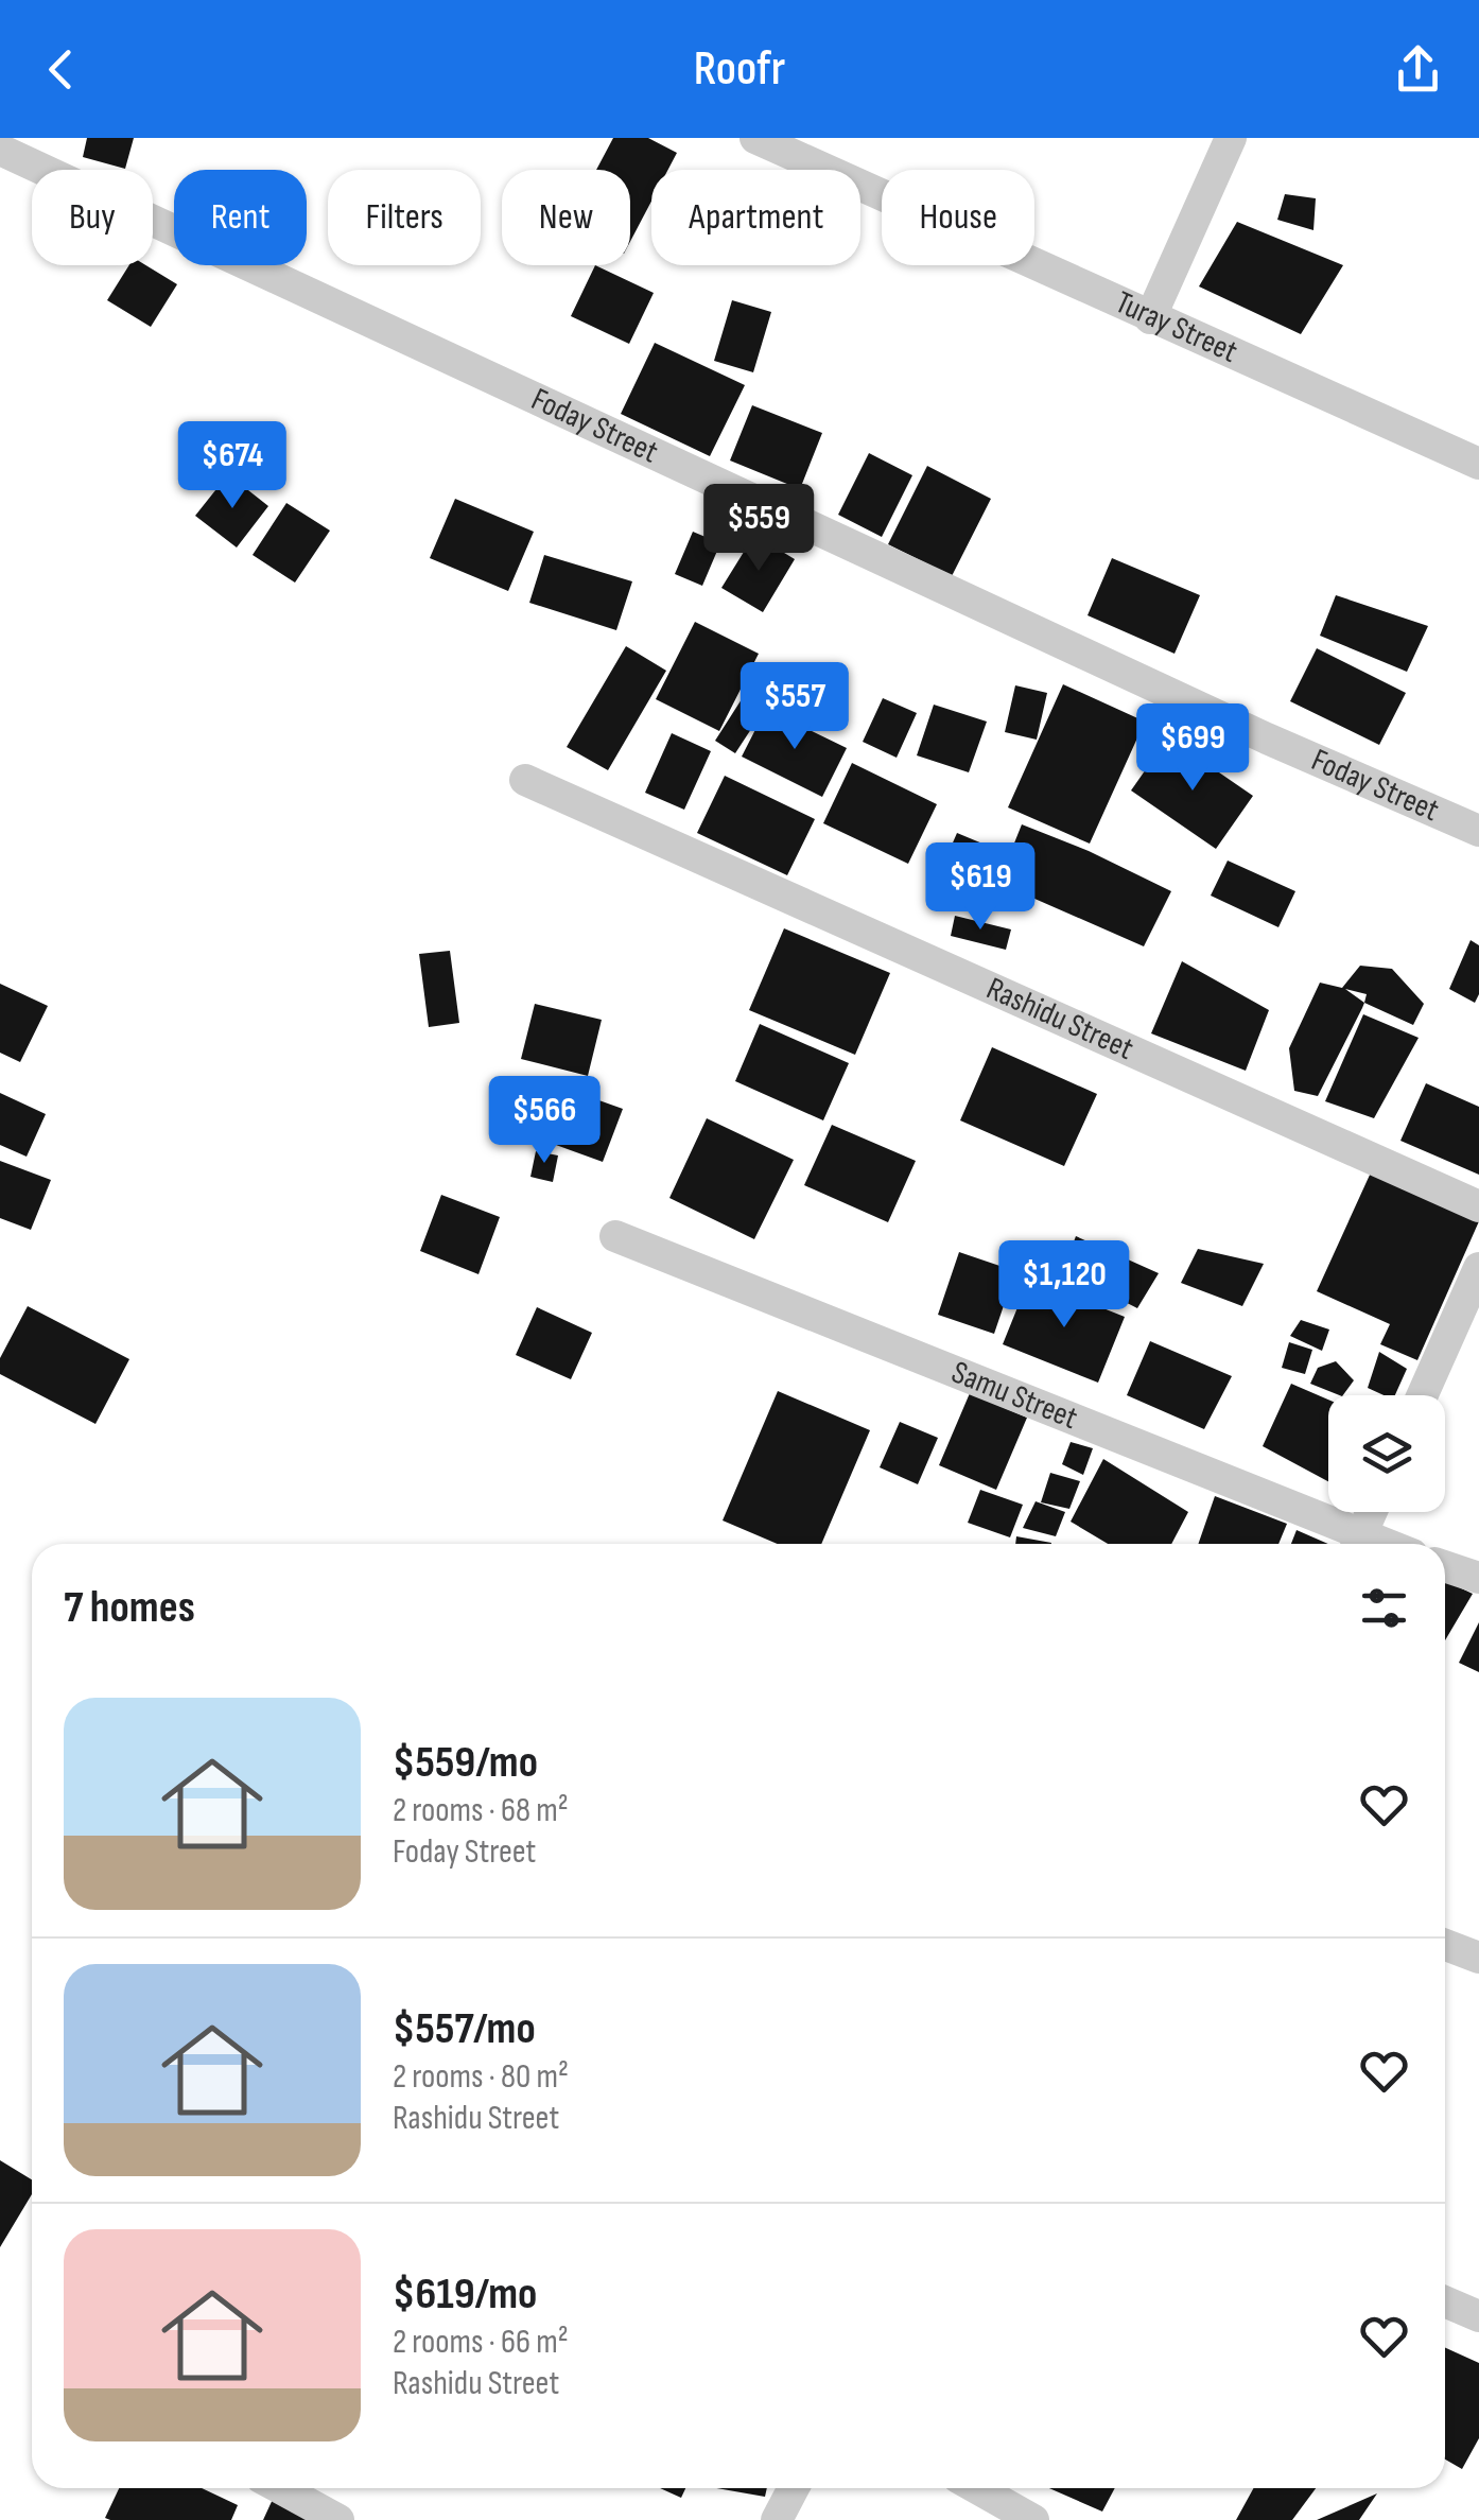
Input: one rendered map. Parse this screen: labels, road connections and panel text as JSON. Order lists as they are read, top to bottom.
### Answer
{
  "streets": {
    "street": [
      "Turay Street",
      "Foday Street",
      "Rashidu Street",
      "Samu Street"
    ]
  },
  "page": {
    "header": "Roofr",
    "chip": [
      "Buy",
      "Rent",
      "Filters",
      "New",
      "Apartment",
      "House"
    ],
    "price": [
      "$674",
      "$559",
      "$557",
      "$699",
      "$619",
      "$566",
      "$1,120"
    ],
    "heading": "7 homes",
    "list": [
      {
        "name": "$559/mo",
        "note": "2 rooms · 68 m² · Foday Street"
      },
      {
        "name": "$557/mo",
        "note": "2 rooms · 80 m² · Rashidu Street"
      },
      {
        "name": "$619/mo",
        "note": "2 rooms · 66 m² · Rashidu Street"
      }
    ]
  }
}
